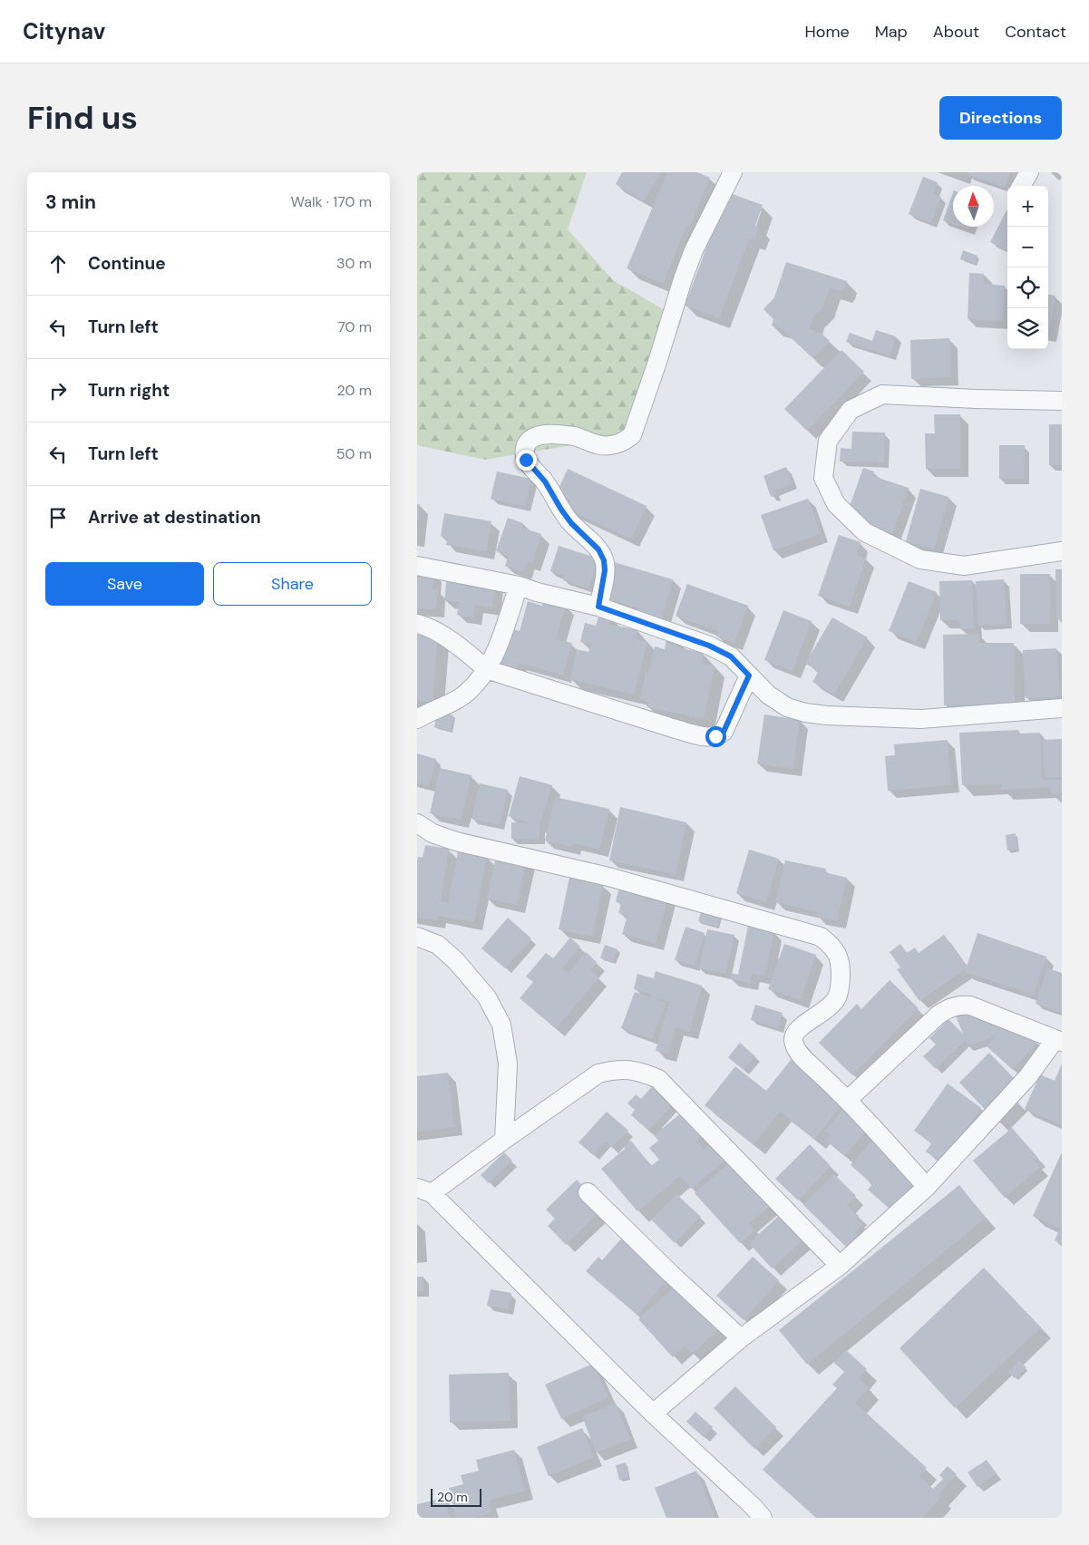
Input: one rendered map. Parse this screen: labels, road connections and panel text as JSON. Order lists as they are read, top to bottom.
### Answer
{
  "scale_bar": "20 m",
  "north": "top",
  "page": {
    "header": "Citynav",
    "nav": [
      "Home",
      "Map",
      "About",
      "Contact"
    ],
    "buttons": [
      "Directions",
      ["Save", "Share"]
    ],
    "title": "Find us",
    "heading": ["3 min", "Walk · 170 m"],
    "map_buttons": ["+", "−"],
    "list": [
      ["Continue", "30 m"],
      ["Turn left", "70 m"],
      ["Turn right", "20 m"],
      ["Turn left", "50 m"],
      "Arrive at destination"
    ],
    "scale": "20 m"
  }
}
